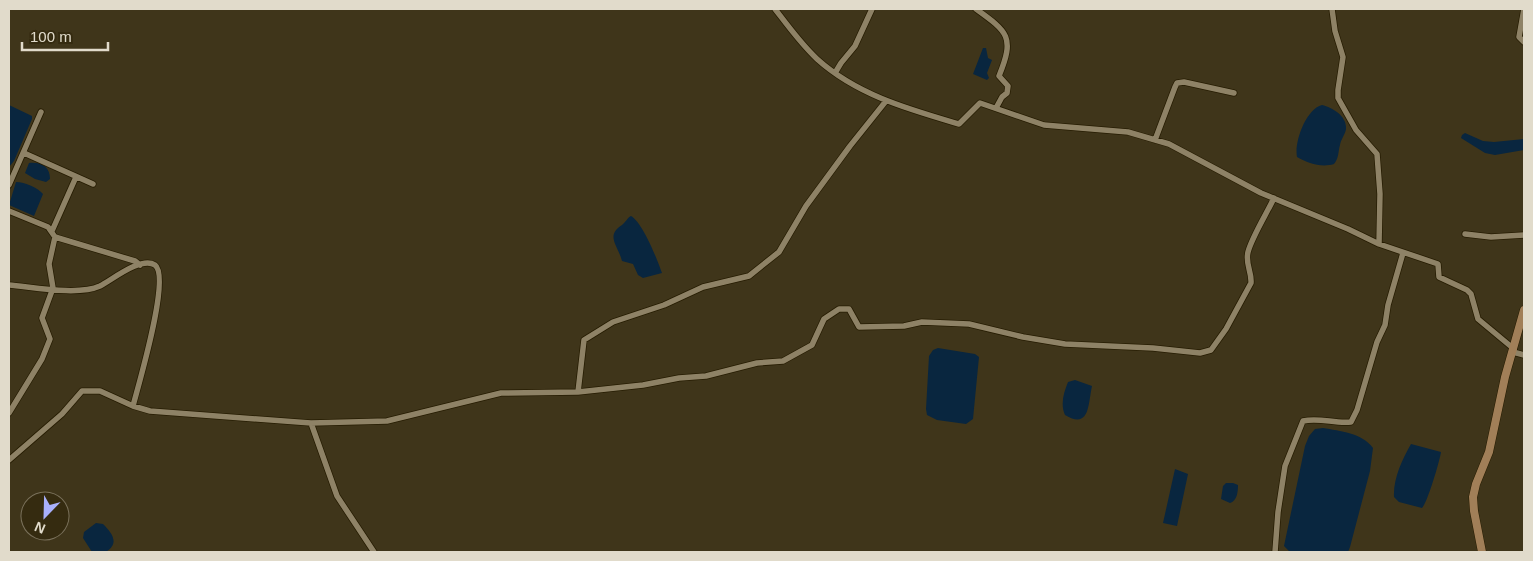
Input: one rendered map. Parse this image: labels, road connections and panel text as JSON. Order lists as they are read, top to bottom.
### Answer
{
  "scale_bar": "100 m",
  "north": "bottom left"
}
